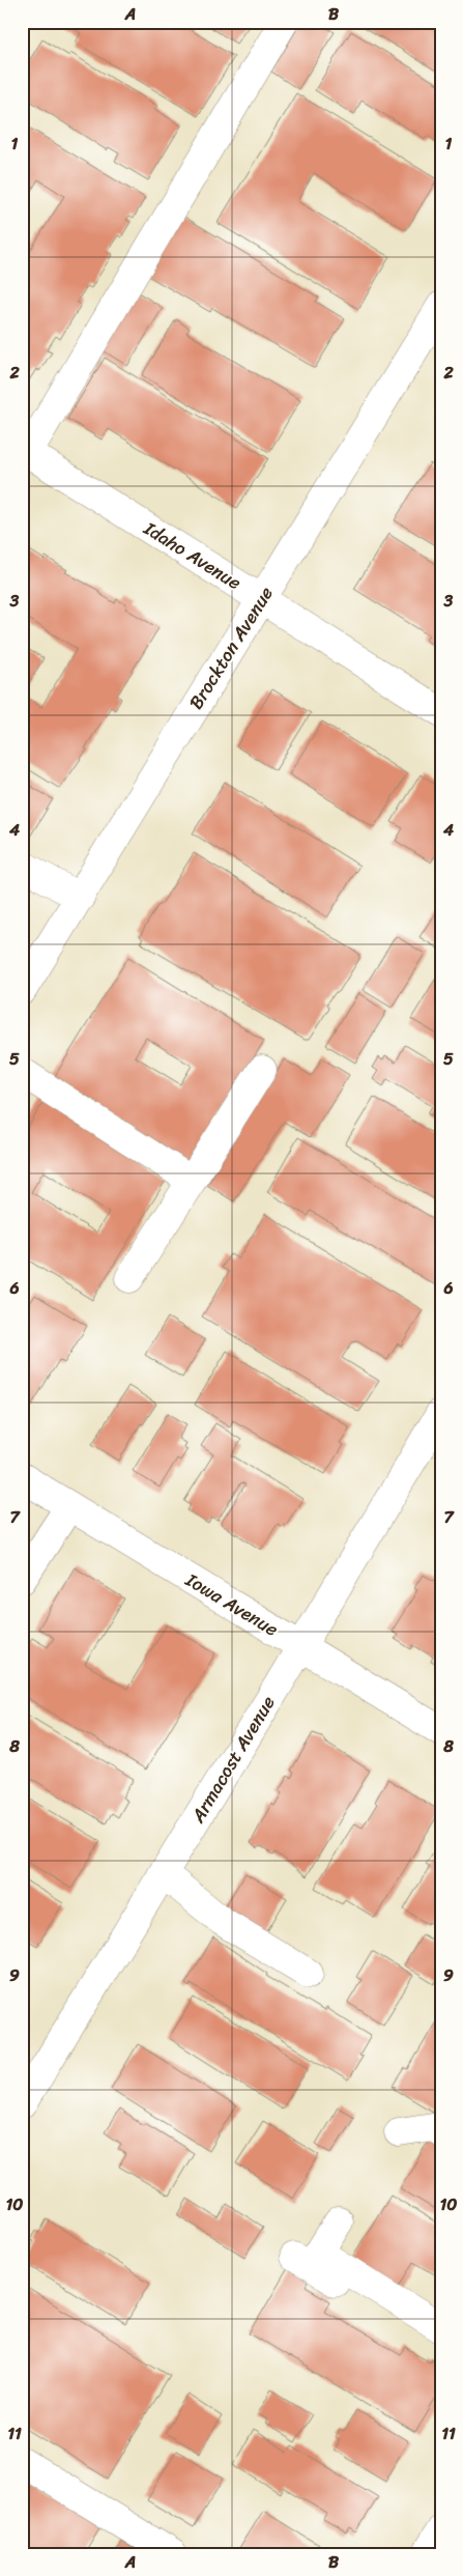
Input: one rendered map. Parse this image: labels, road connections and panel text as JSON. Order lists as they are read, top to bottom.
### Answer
{
  "streets": {
    "street": [
      "Idaho Avenue",
      "Brockton Avenue",
      "Iowa Avenue",
      "Armacost Avenue"
    ]
  },
  "crossings": [
    ["Idaho Avenue", "Brockton Avenue"],
    ["Iowa Avenue", "Armacost Avenue"]
  ],
  "grid": {
    "columns": ["A", "B"],
    "rows": [
      "1",
      "2",
      "3",
      "4",
      "5",
      "6",
      "7",
      "8",
      "9",
      "10",
      "11"
    ]
  }
}
